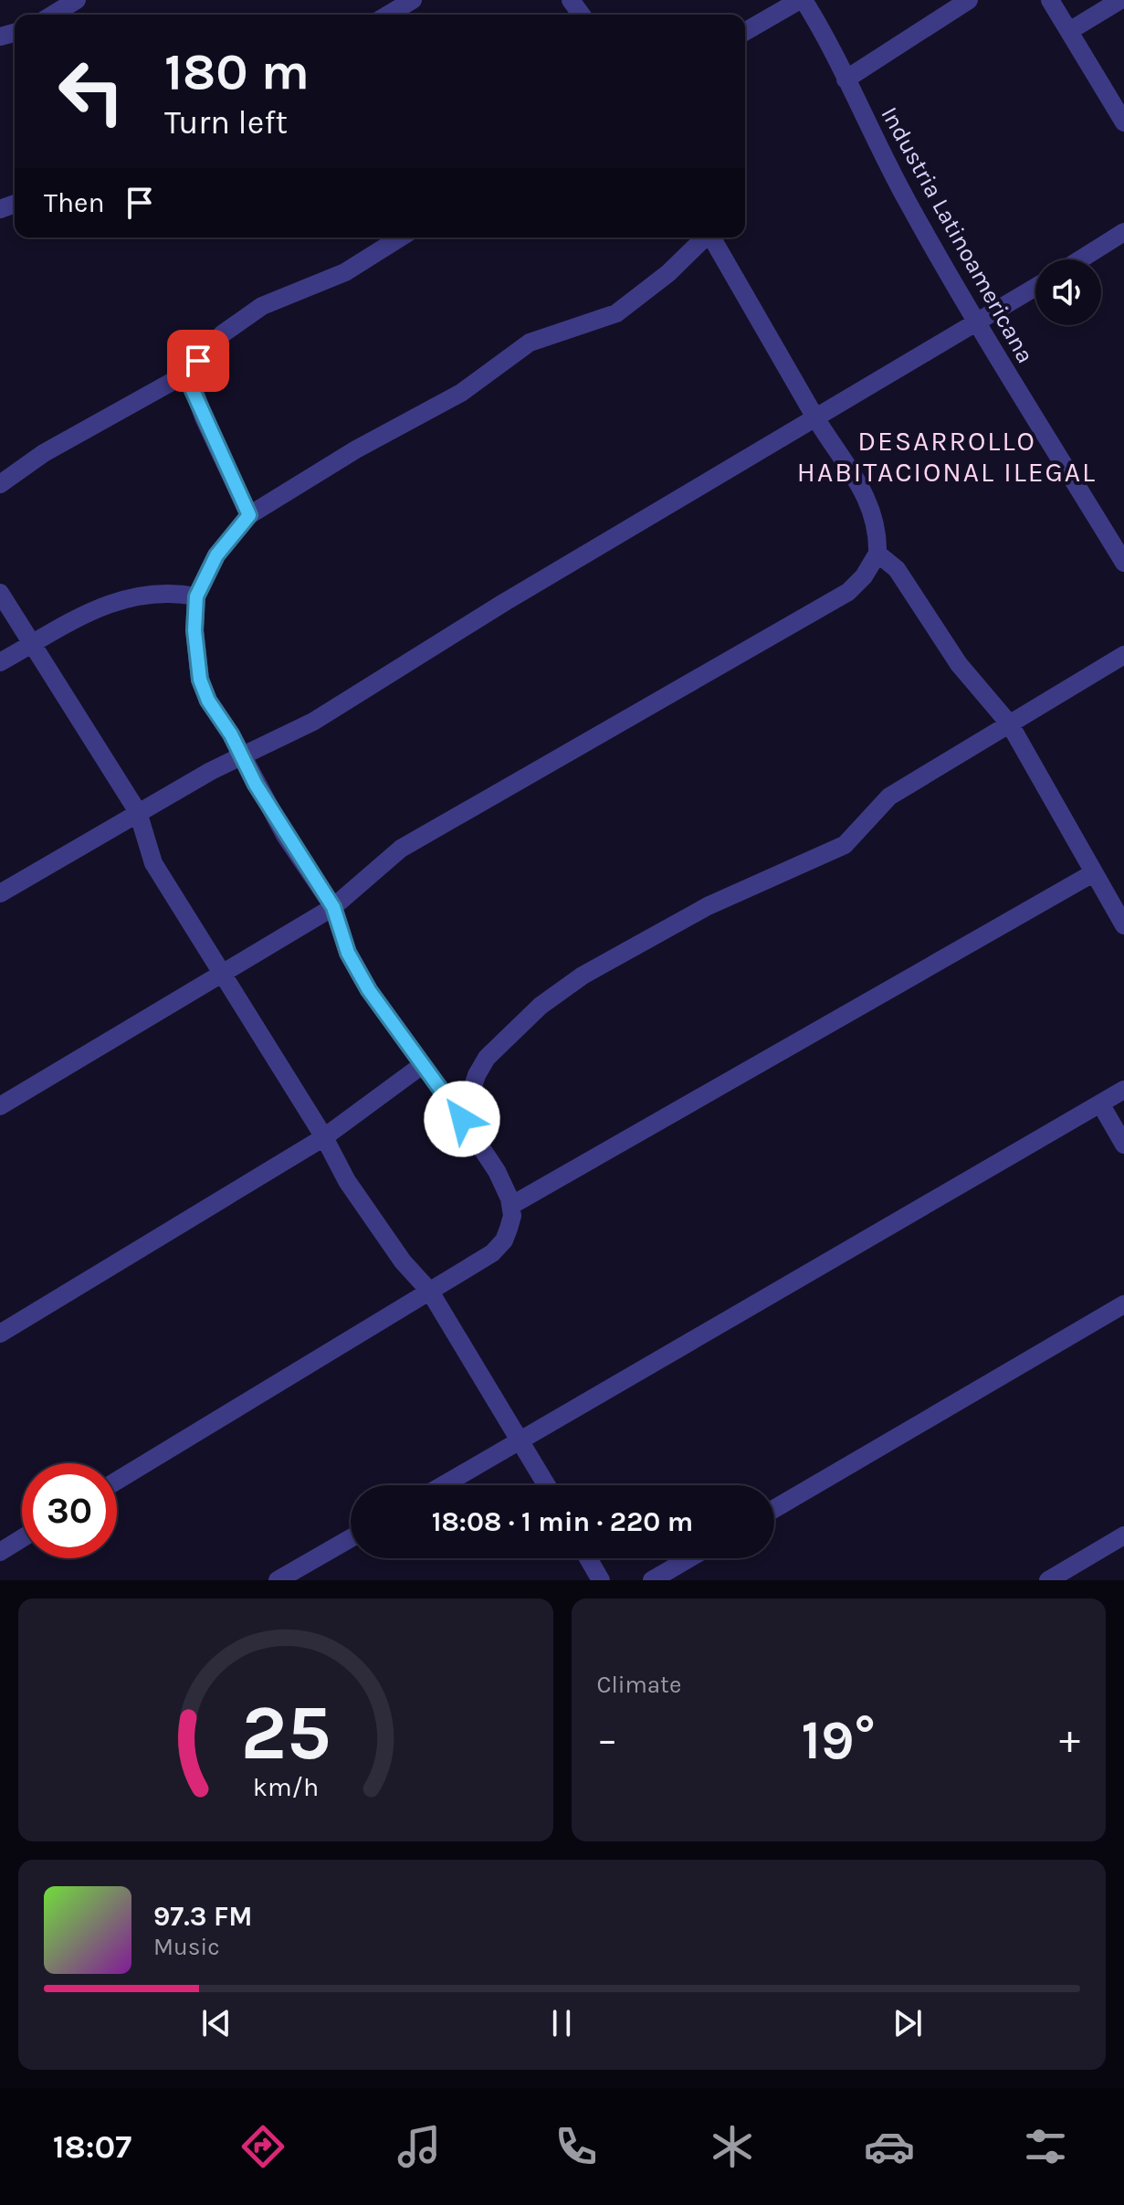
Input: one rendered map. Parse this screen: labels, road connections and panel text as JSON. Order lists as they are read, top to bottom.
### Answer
{
  "streets": {
    "street": ["Industria Latinoamericana"]
  },
  "districts": ["DESARROLLO HABITACIONAL ILEGAL"],
  "page": {
    "turn": ["180 m", "Turn left"],
    "then": "Then",
    "limit": "30",
    "trip": "18:08 · 1 min · 220 m",
    "tile": "Climate",
    "heat": ["−", "19°", "+"],
    "song": ["97.3 FM", "Music"],
    "tabs": "18:07",
    "gauge": ["25", "km/h"]
  }
}
